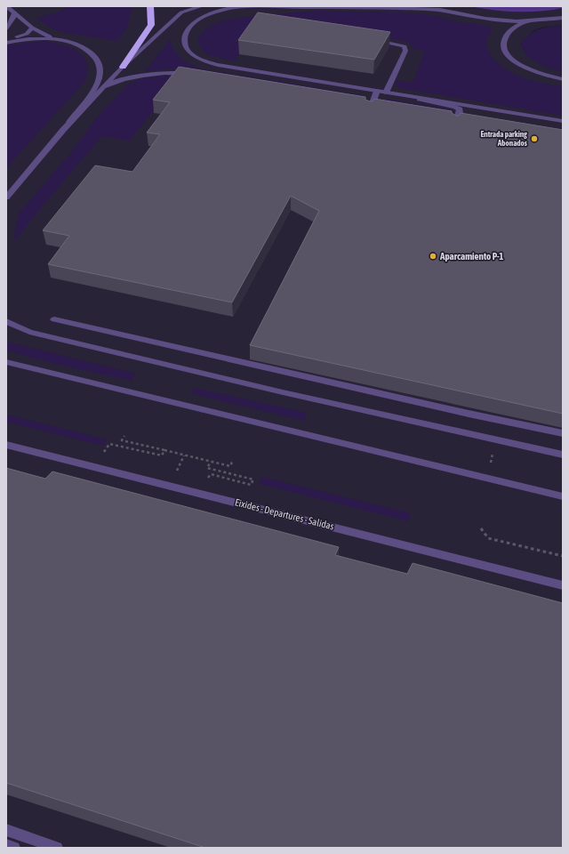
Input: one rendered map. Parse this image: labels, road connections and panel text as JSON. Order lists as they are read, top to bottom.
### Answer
{
  "streets": {
    "street": ["Eixides - Departures - Salidas"]
  },
  "places": ["Entrada parking Abonados", "Aparcamiento P-1"]
}
